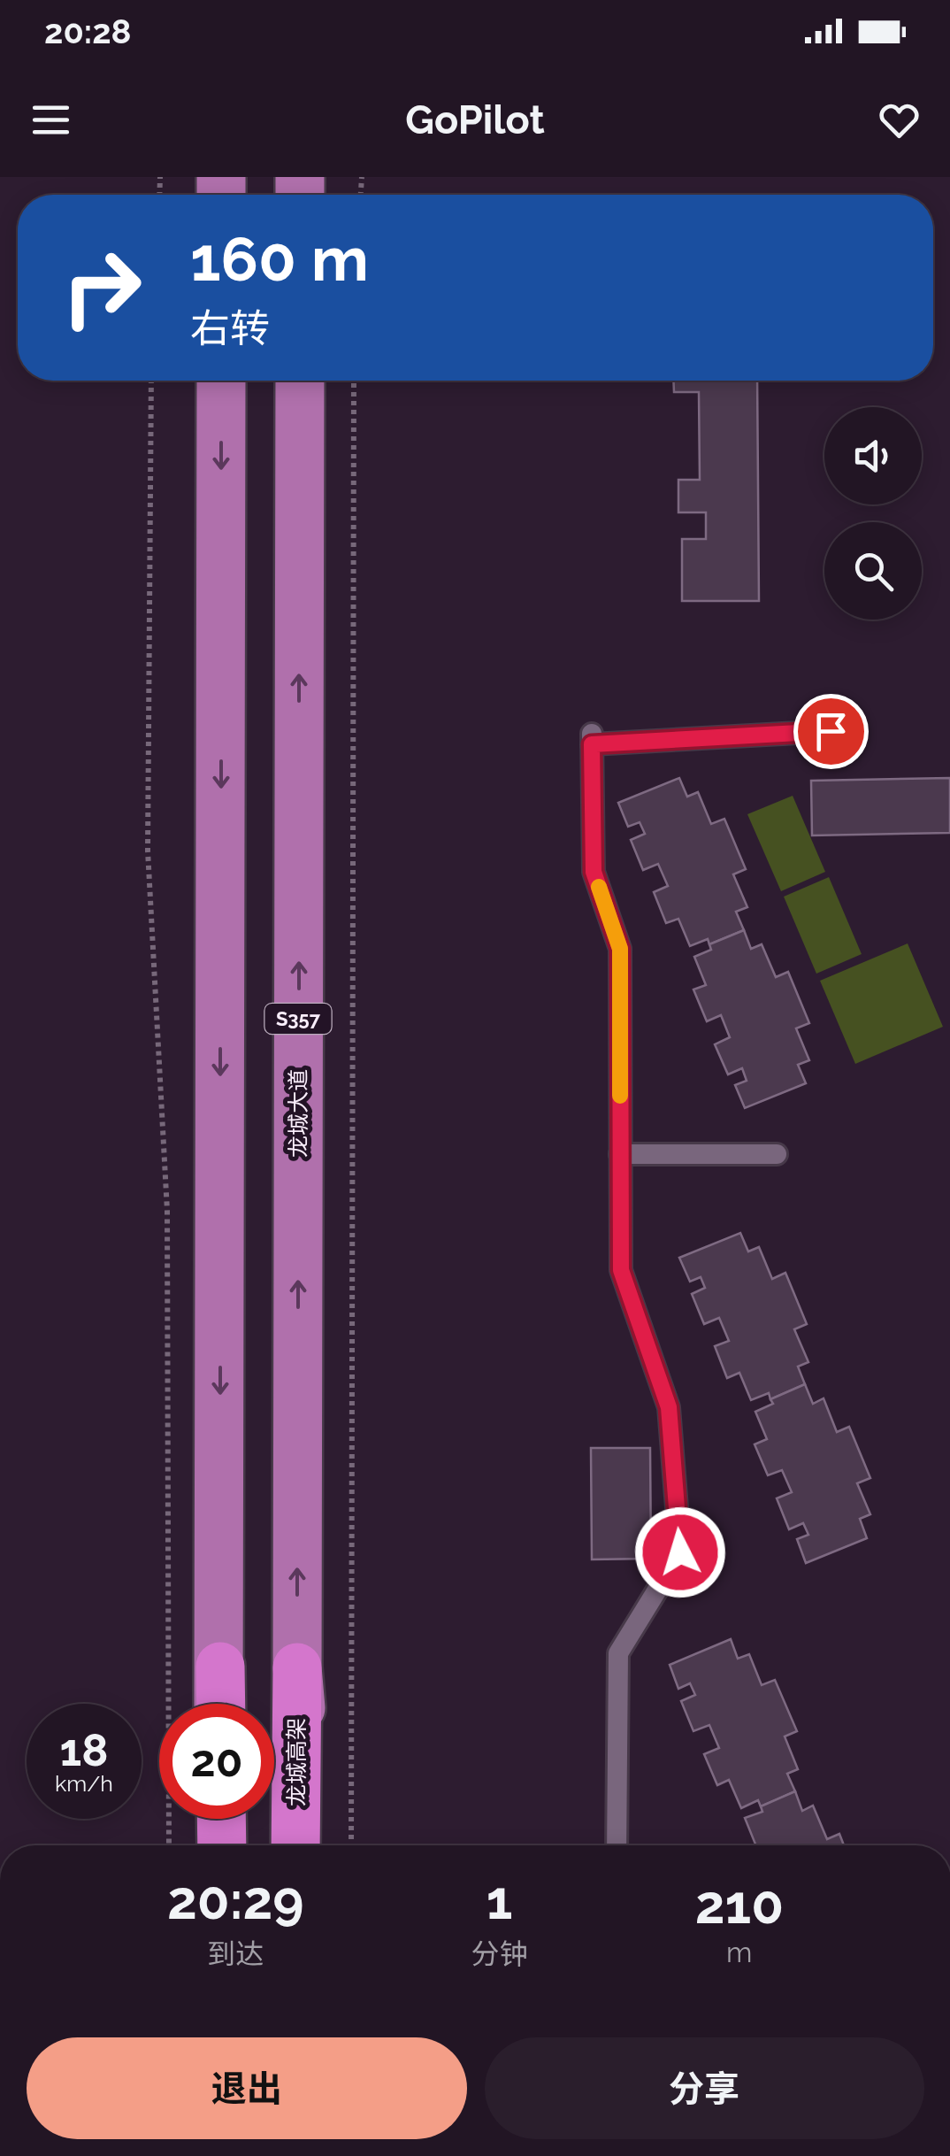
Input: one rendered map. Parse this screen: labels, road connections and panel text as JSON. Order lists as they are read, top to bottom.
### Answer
{
  "streets": {
    "highway": ["龙城高架"],
    "main road": ["S357", "龙城大道"]
  },
  "crossings": [
    ["龙城大道", "龙城高架"]
  ],
  "page": {
    "status": "20:28",
    "header": "GoPilot",
    "turn": ["160 m", "右转"],
    "speed": "18 km/h",
    "limit": "20",
    "eta": [
      "20:29",
      "到达",
      "1",
      "分钟",
      "210",
      "m"
    ],
    "buttons": ["退出", "分享"]
  }
}
